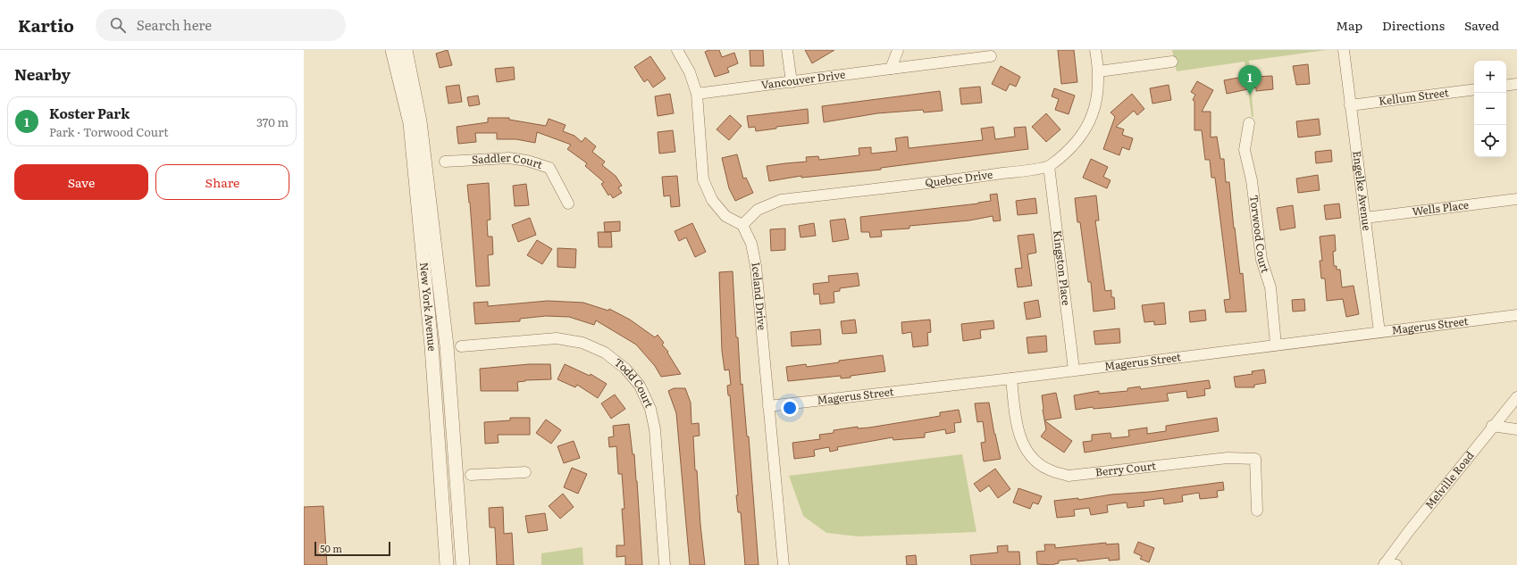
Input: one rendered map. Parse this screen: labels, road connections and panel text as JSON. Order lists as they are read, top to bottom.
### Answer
{
  "streets": {
    "street": [
      "Vancouver Drive",
      "Kellum Street",
      "Saddler Court",
      "Quebec Drive",
      "Engelke Avenue",
      "Wells Place",
      "Torwood Court",
      "Kingston Place",
      "Iceland Drive",
      "New York Avenue",
      "Magerus Street",
      "Todd Court",
      "Berry Court",
      "Melville Road"
    ]
  },
  "crossings": [
    ["Kellum Street", "Engelke Avenue"],
    ["Quebec Drive", "Kingston Place"],
    ["Quebec Drive", "Iceland Drive"],
    ["Engelke Avenue", "Wells Place"],
    ["Engelke Avenue", "Magerus Street"],
    ["Torwood Court", "Magerus Street"],
    ["Kingston Place", "Magerus Street"],
    ["Iceland Drive", "Magerus Street"],
    ["Magerus Street", "Berry Court"]
  ],
  "scale_bar": "50 m",
  "page": {
    "header": "Kartio",
    "search": "Search here",
    "nav": ["Map", "Directions", "Saved"],
    "heading": "Nearby",
    "map_buttons": ["+", "−"],
    "pins": "1",
    "list": [
      {
        "mark": "1",
        "name": "Koster Park",
        "note": "Park · Torwood Court",
        "value": "370 m"
      }
    ],
    "buttons": ["Save", "Share"],
    "scale": "50 m"
  }
}
